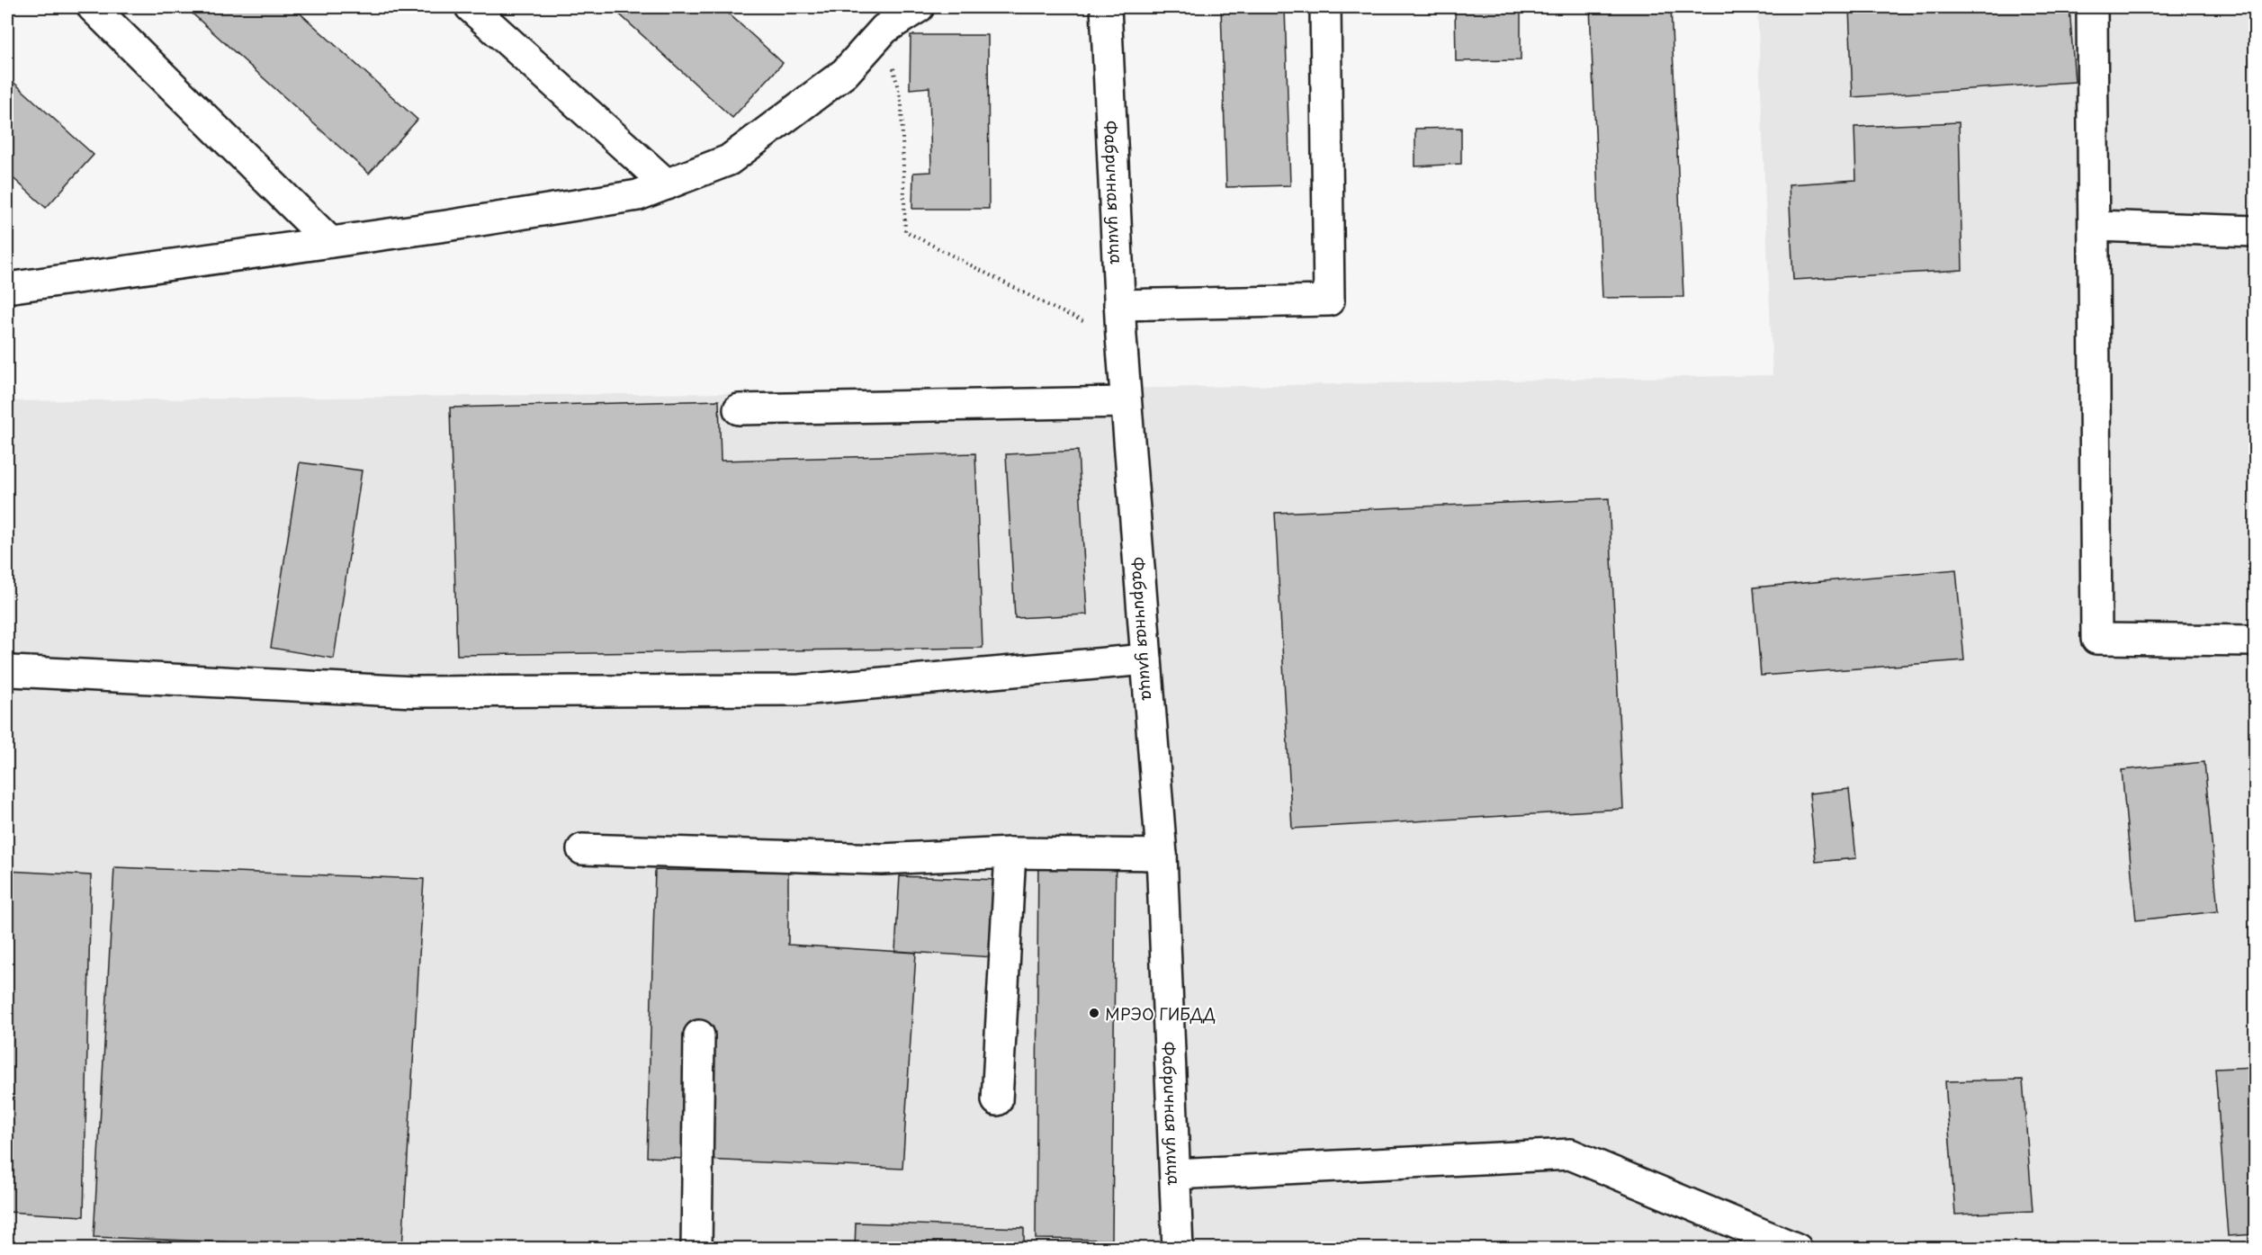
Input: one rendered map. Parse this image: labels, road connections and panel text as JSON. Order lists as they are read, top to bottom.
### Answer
{
  "streets": {
    "lane": ["Фабричная улица"]
  },
  "places": ["МРЭО ГИБДД"]
}
